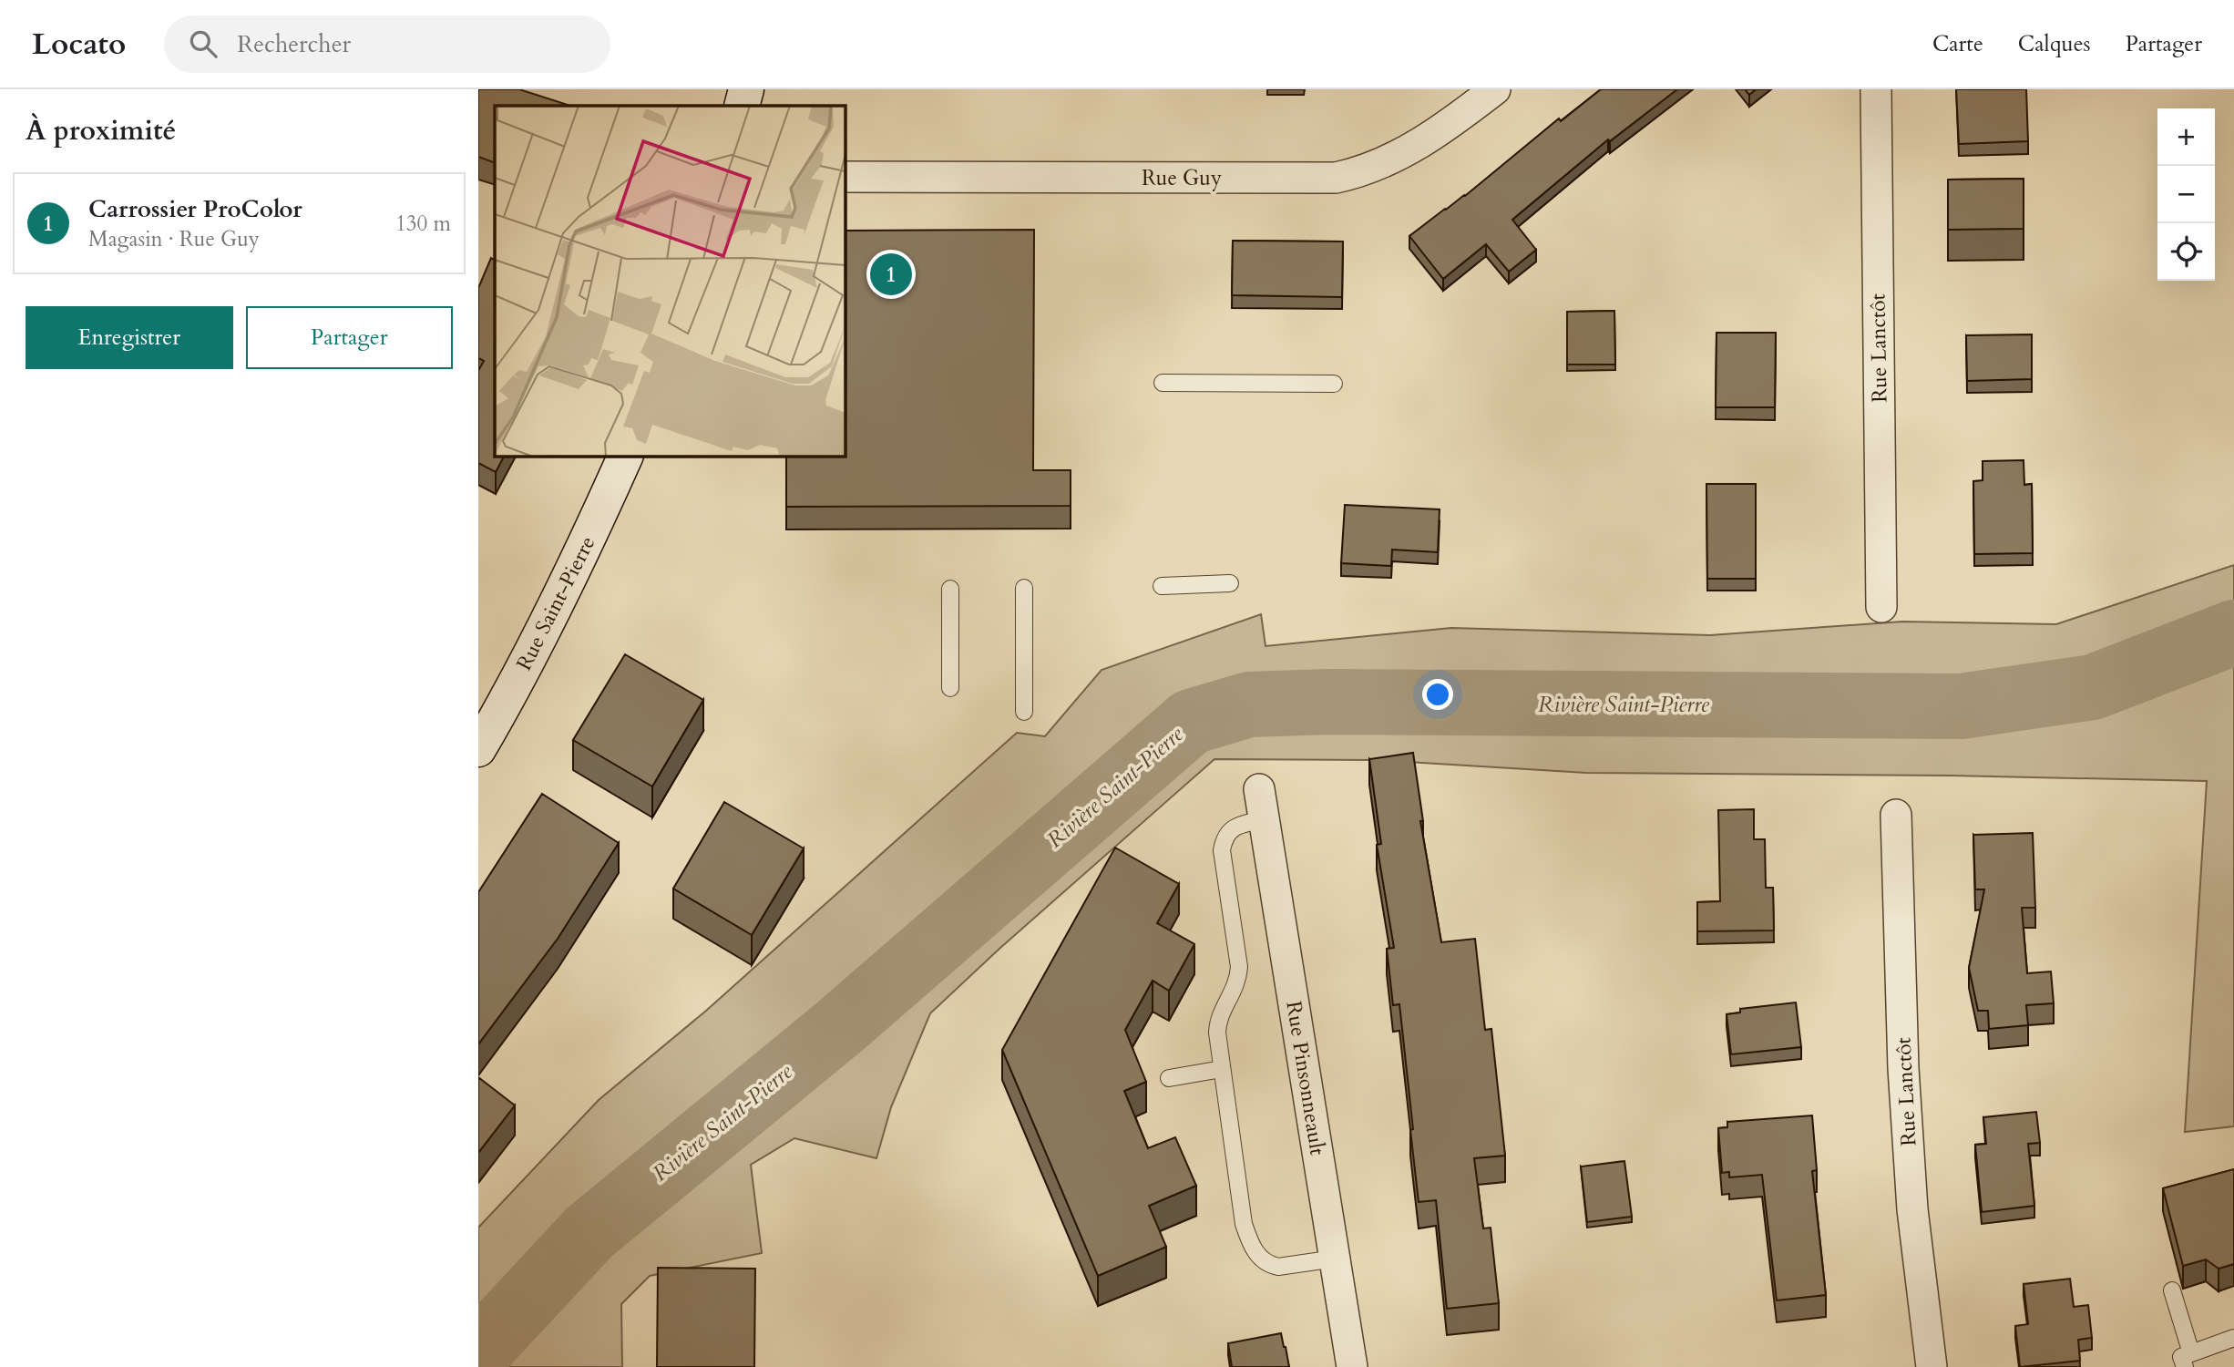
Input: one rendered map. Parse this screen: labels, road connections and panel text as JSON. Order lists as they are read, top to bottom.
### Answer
{
  "streets": {
    "main road": ["Rue Saint-Pierre"],
    "street": ["Rue Guy", "Rue Lanctôt", "Rue Pinsonneault"]
  },
  "water": ["Rivière Saint-Pierre"],
  "page": {
    "header": "Locato",
    "search": "Rechercher",
    "nav": ["Carte", "Calques", "Partager"],
    "heading": "À proximité",
    "map_buttons": ["+", "−"],
    "list": [
      {
        "mark": "1",
        "name": "Carrossier ProColor",
        "note": "Magasin · Rue Guy",
        "value": "130 m"
      }
    ],
    "pins": "1",
    "buttons": ["Enregistrer", "Partager"]
  }
}
